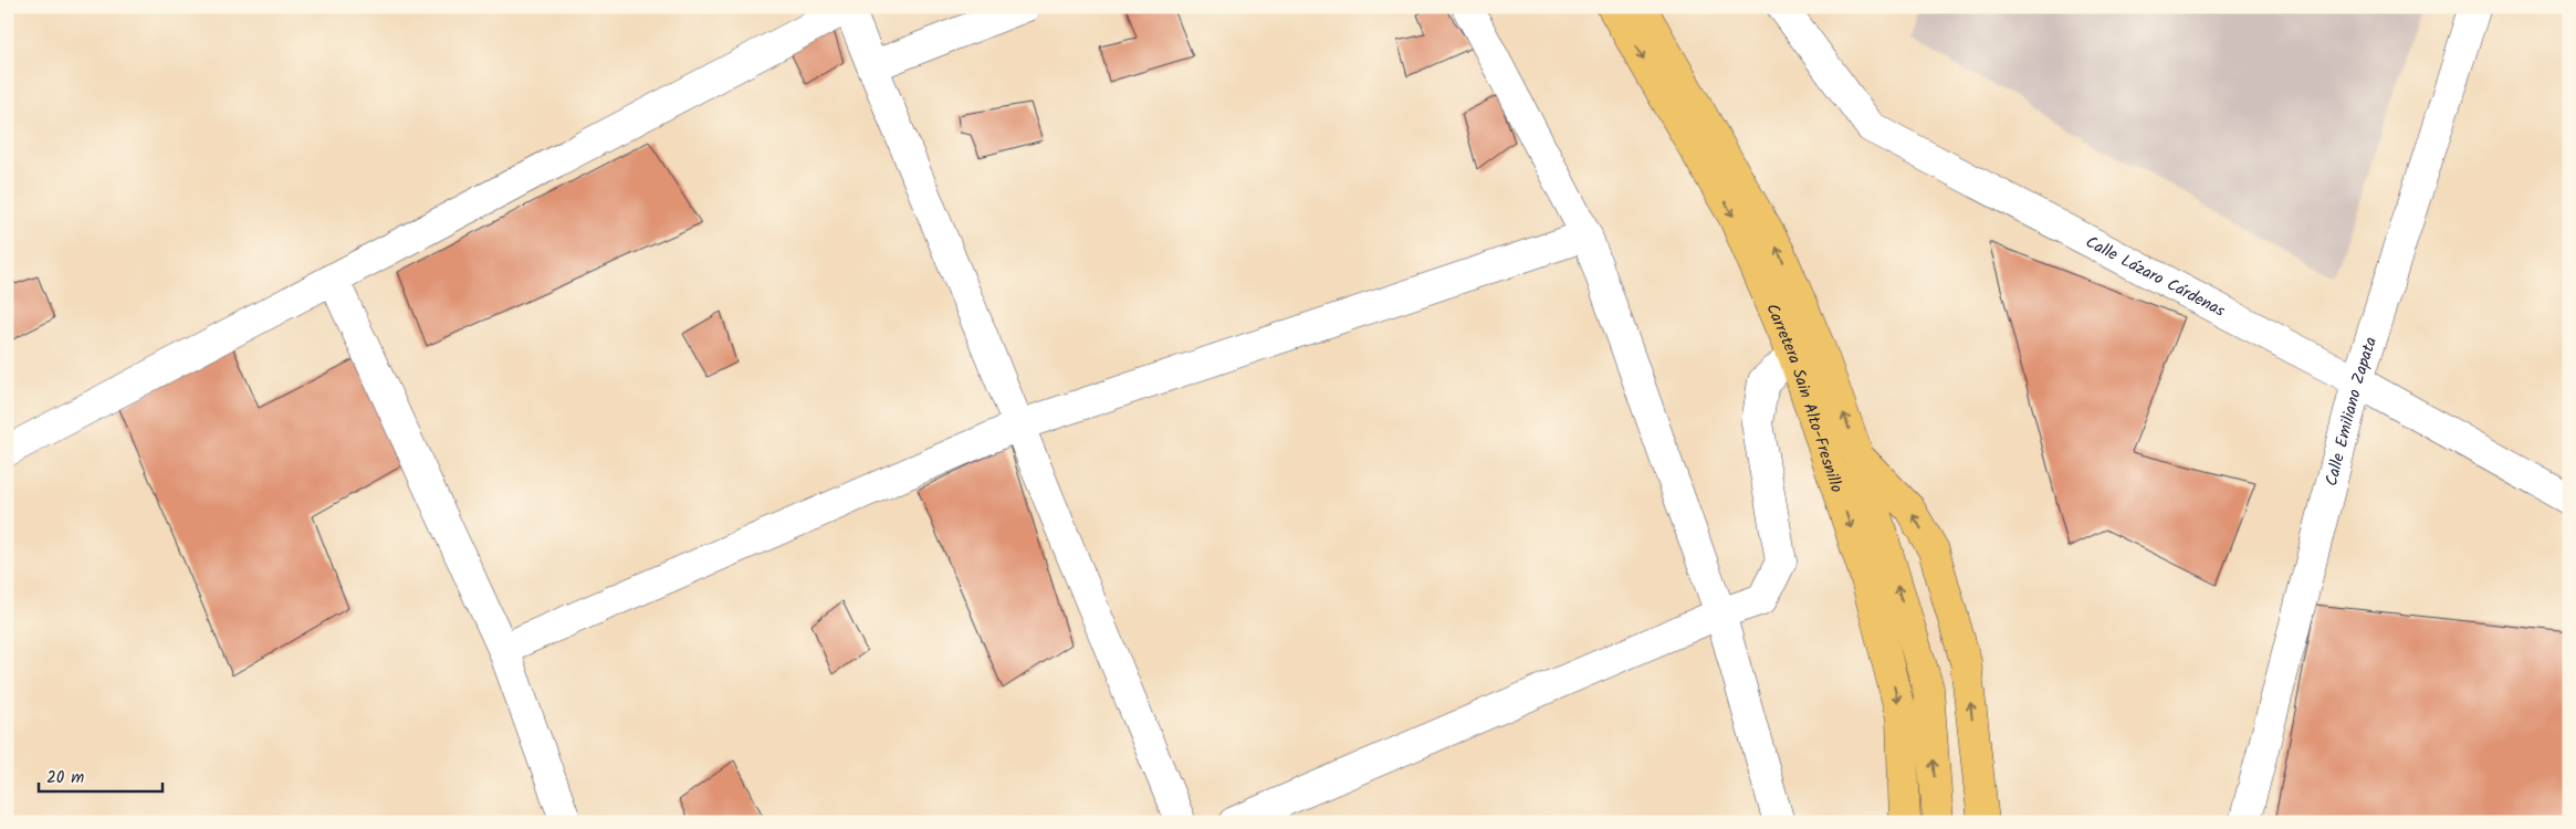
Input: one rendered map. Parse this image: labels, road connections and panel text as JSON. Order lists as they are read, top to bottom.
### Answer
{
  "streets": {
    "main road": ["Carretera Sain Alto-Fresnillo"],
    "street": ["Calle Lázaro Cárdenas", "Calle Emiliano Zapata"]
  },
  "crossings": [
    ["Calle Lázaro Cárdenas", "Calle Emiliano Zapata"]
  ],
  "scale_bar": "20 m"
}
